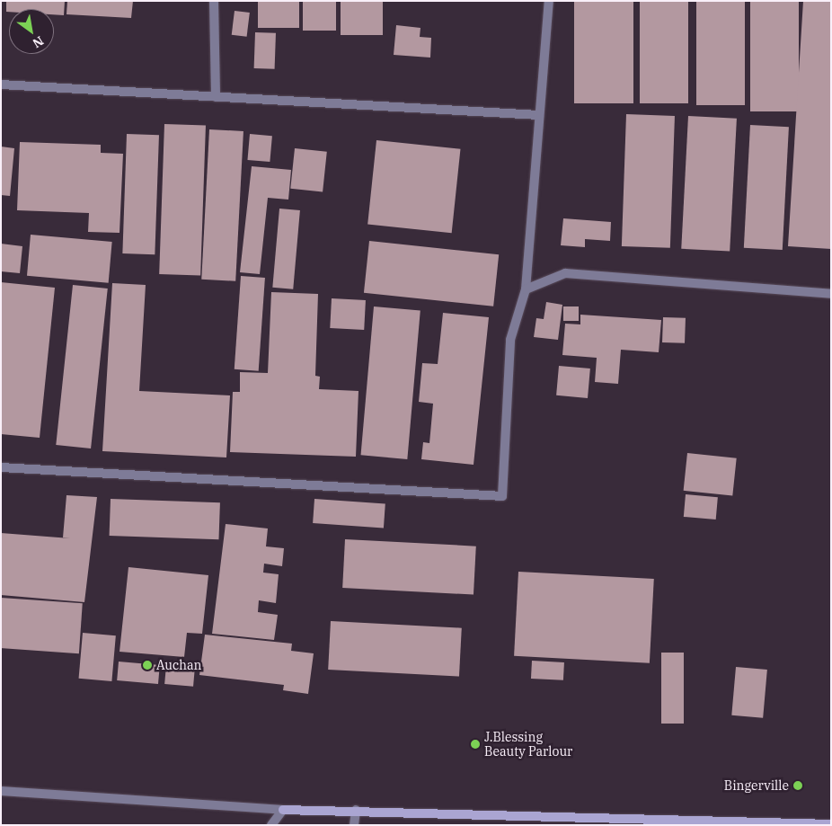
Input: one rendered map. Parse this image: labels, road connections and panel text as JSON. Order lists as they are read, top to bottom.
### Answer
{
  "places": ["Auchan", "J.Blessing Beauty Parlour", "Bingerville"],
  "north": "bottom right"
}
